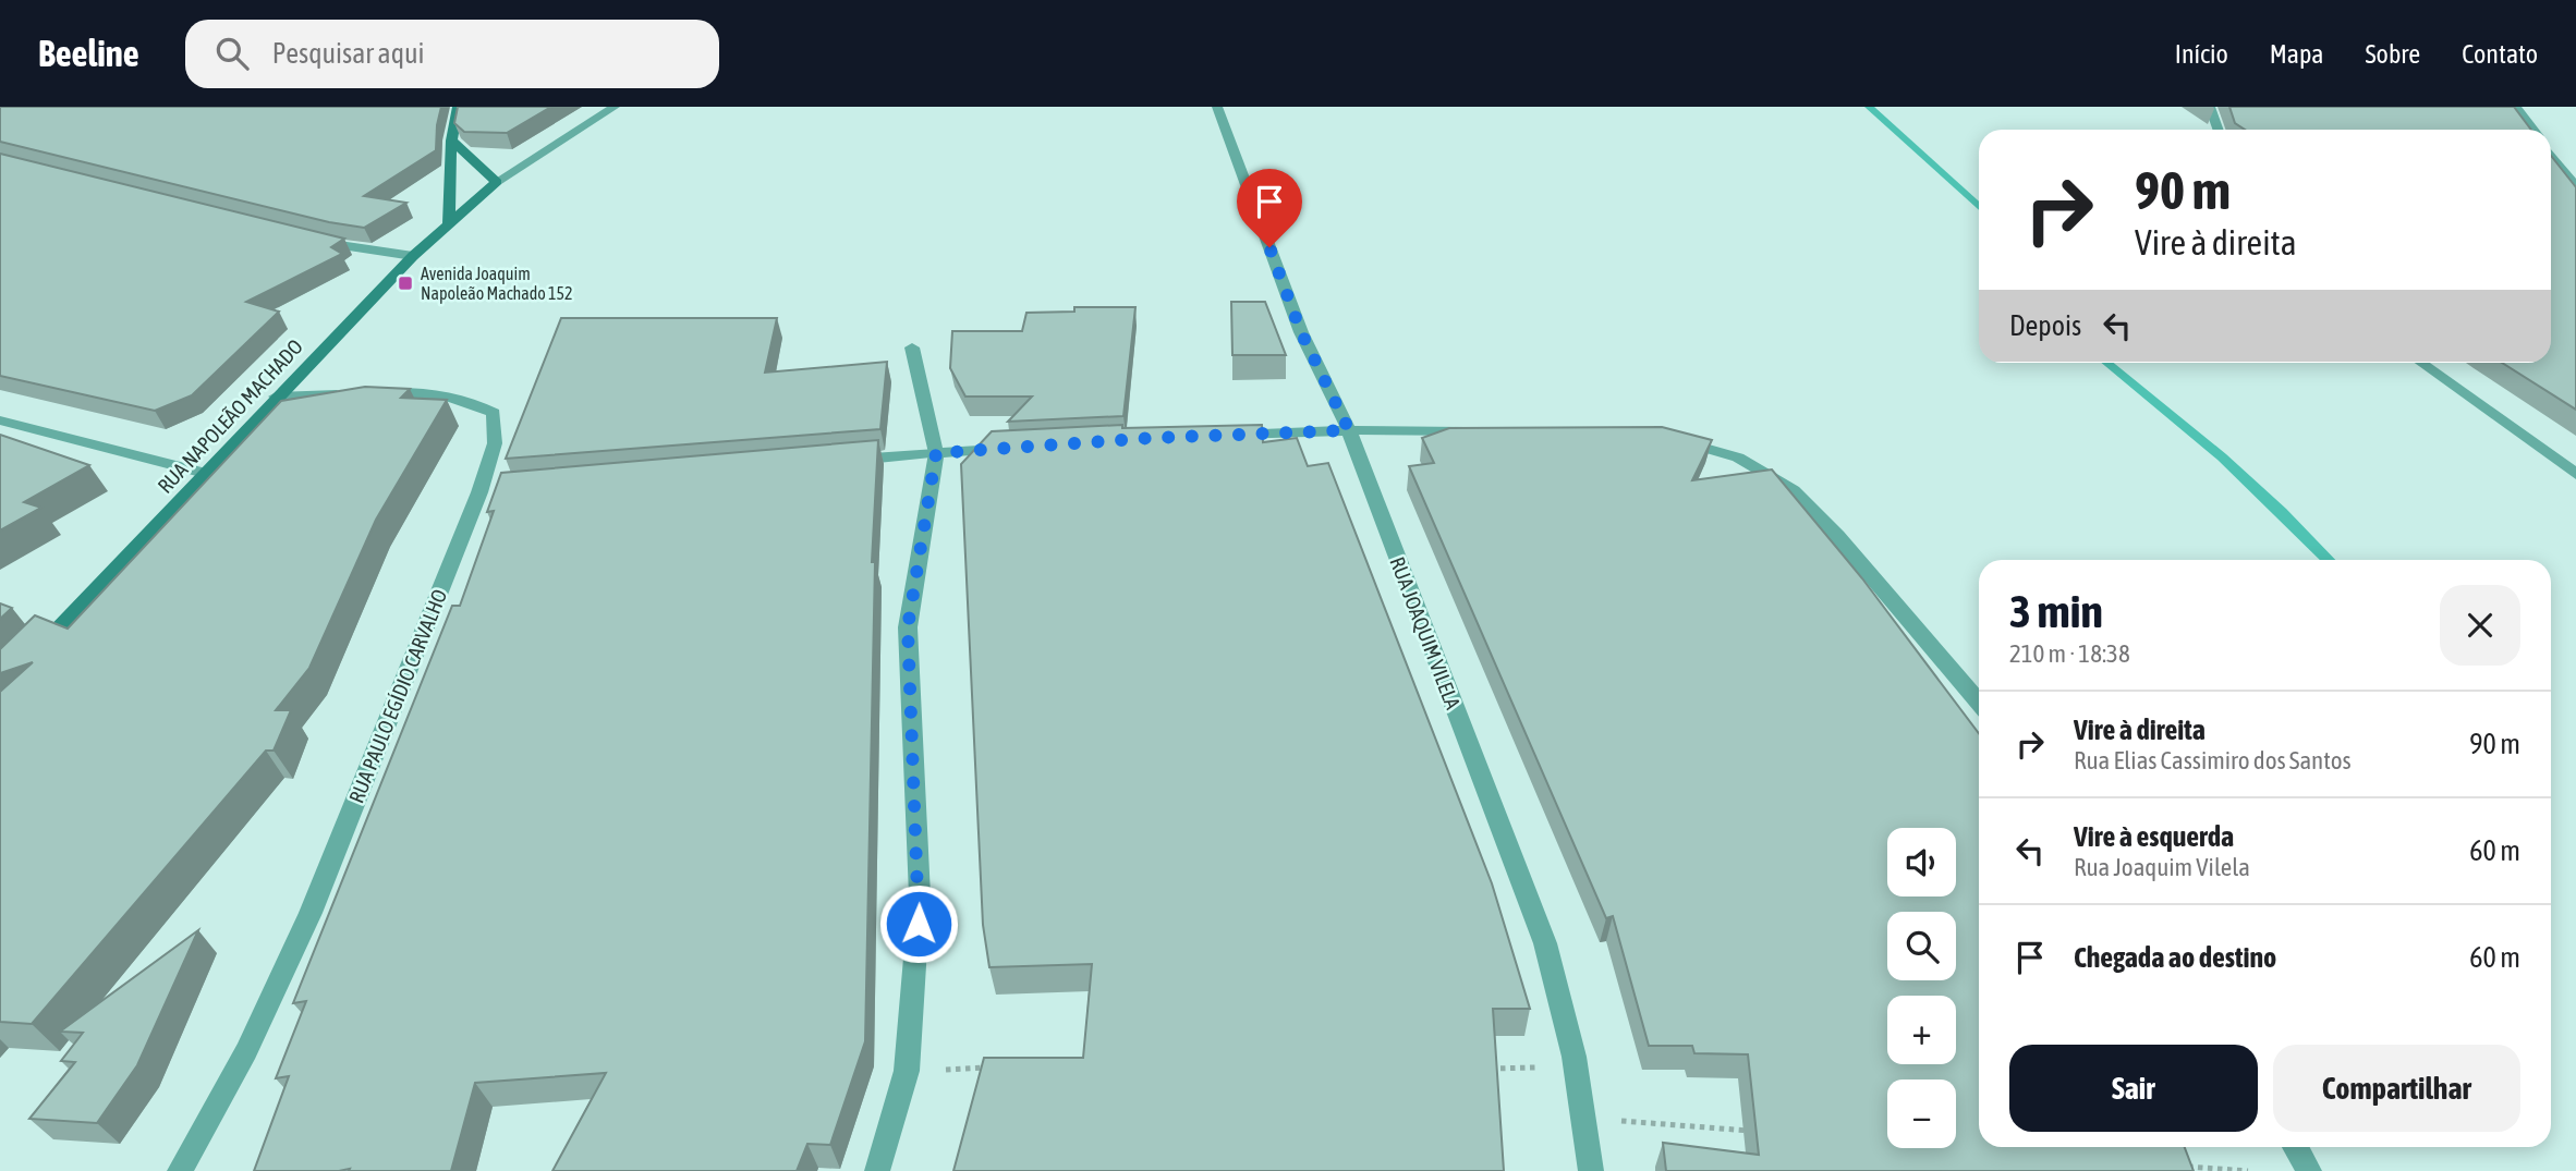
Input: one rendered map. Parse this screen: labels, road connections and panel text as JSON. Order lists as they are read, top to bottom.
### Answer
{
  "streets": {
    "main road": ["RUA NAPOLEÃO MACHADO"],
    "street": ["RUA JOAQUIM VILELA", "RUA PAULO EGÍDIO CARVALHO"]
  },
  "crossings": [
    ["RUA NAPOLEÃO MACHADO", "RUA PAULO EGÍDIO CARVALHO"]
  ],
  "places": {
    "transit": ["Avenida Joaquim Napoleão Machado 152"]
  },
  "page": {
    "header": "Beeline",
    "search": "Pesquisar aqui",
    "nav": [
      "Início",
      "Mapa",
      "Sobre",
      "Contato"
    ],
    "turn": ["90 m", "Vire à direita"],
    "then": "Depois",
    "heading": ["3 min", "210 m · 18:38"],
    "list": [
      {
        "name": "Vire à direita",
        "note": "Rua Elias Cassimiro dos Santos",
        "value": "90 m"
      },
      {
        "name": "Vire à esquerda",
        "note": "Rua Joaquim Vilela",
        "value": "60 m"
      },
      {
        "name": "Chegada ao destino",
        "value": "60 m"
      }
    ],
    "map_buttons": ["+", "−"],
    "buttons": ["Sair", "Compartilhar"]
  }
}
